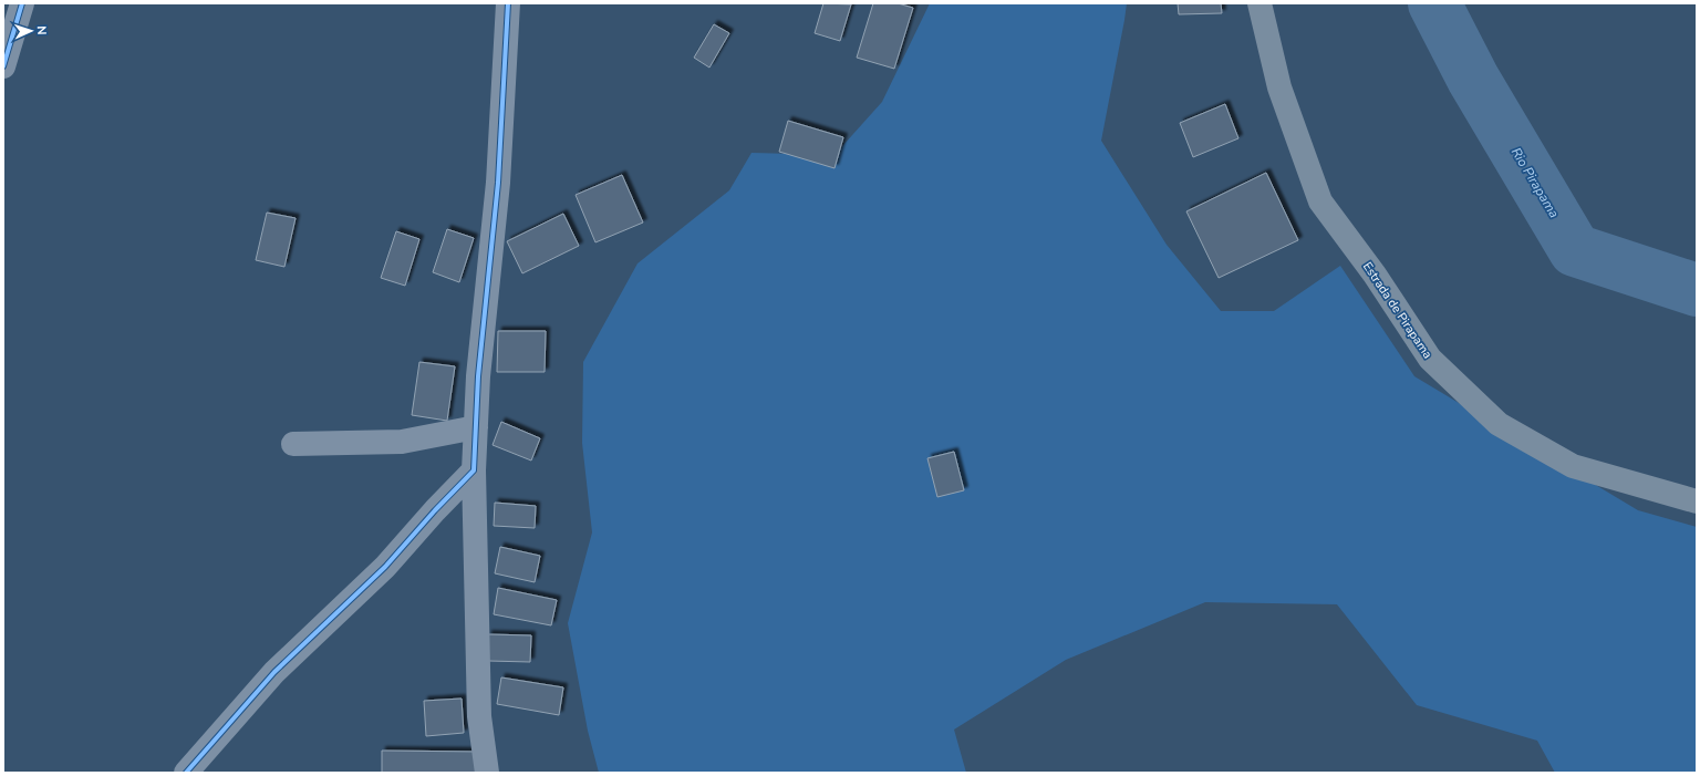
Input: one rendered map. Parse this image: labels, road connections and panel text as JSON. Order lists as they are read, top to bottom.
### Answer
{
  "streets": {
    "main road": ["Estrada de Pirapama"]
  },
  "water": ["Rio Pirapama"],
  "north": "right"
}
